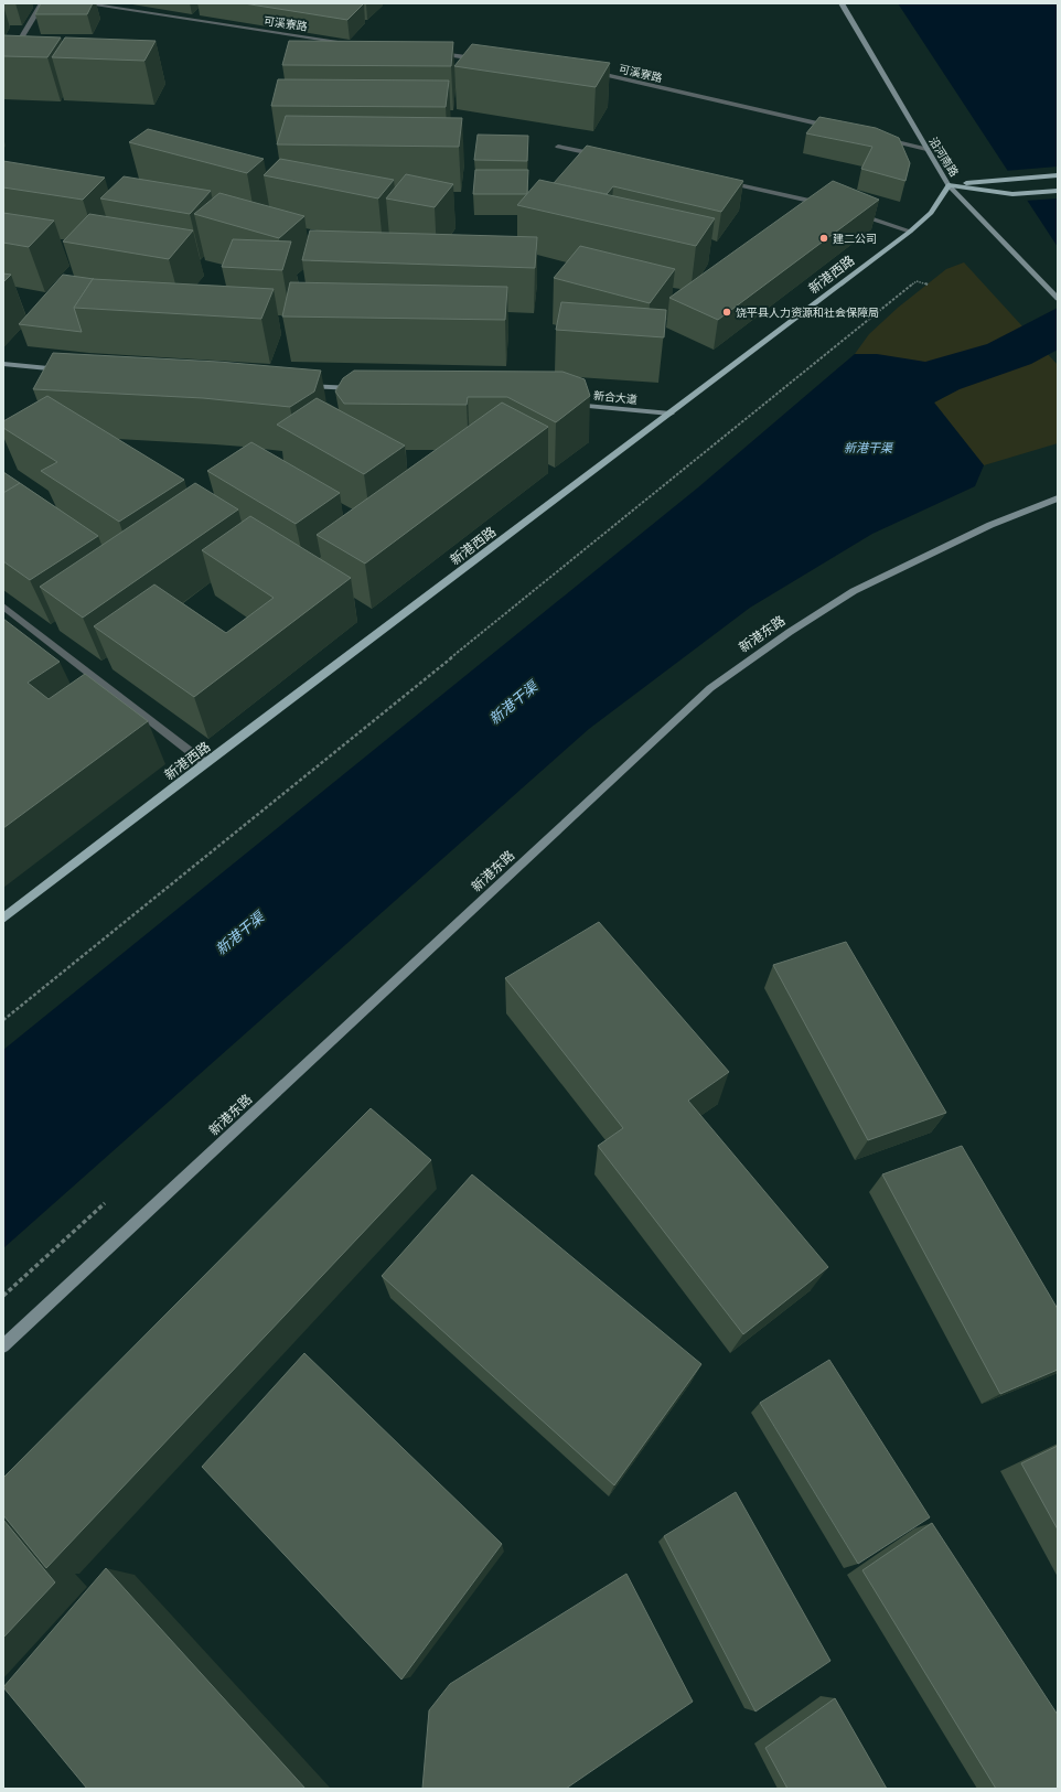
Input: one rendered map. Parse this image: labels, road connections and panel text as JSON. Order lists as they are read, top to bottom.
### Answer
{
  "streets": {
    "main road": [
      "沿河南路",
      "新港西路",
      "新合大道",
      "新港东路"
    ],
    "street": ["可溪寮路"]
  },
  "crossings": [
    ["沿河南路", "新港西路"],
    ["新港西路", "新合大道"]
  ],
  "water": ["新港干渠"],
  "places": ["建二公司", "饶平县人力资源和社会保障局"]
}
